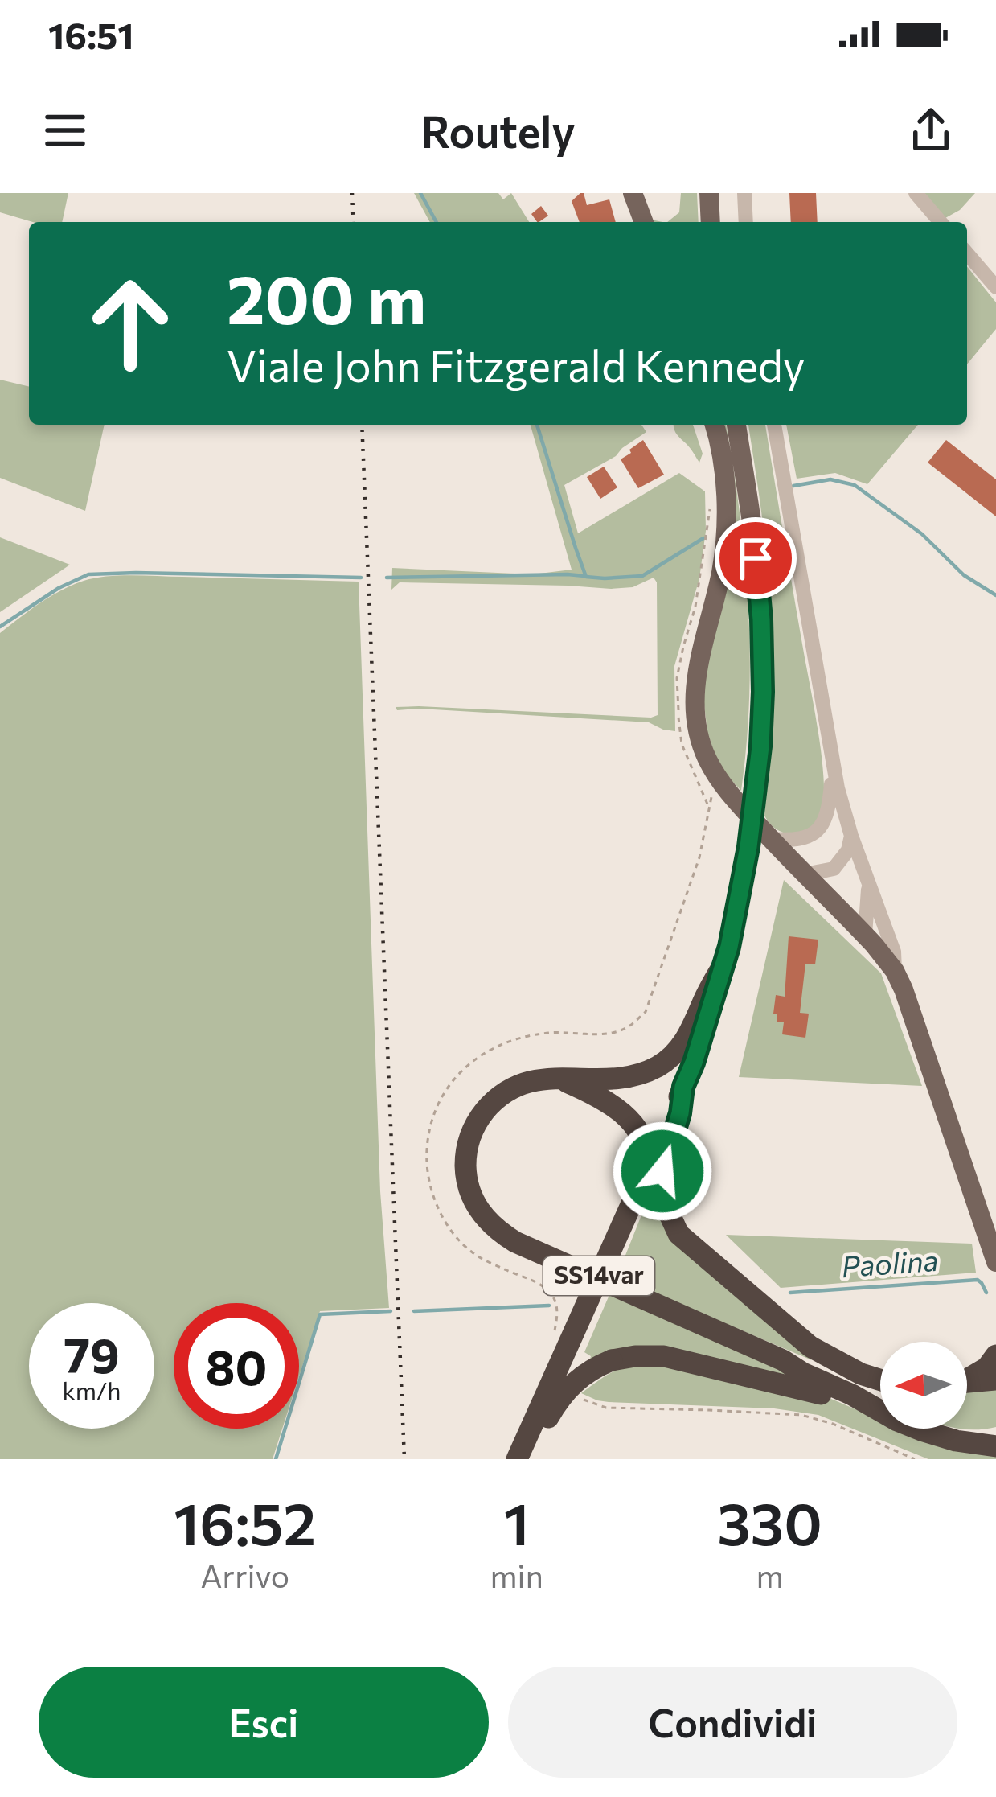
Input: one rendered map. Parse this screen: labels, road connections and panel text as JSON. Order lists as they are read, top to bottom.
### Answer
{
  "streets": {
    "highway": ["SS14var"]
  },
  "water": ["Paolina"],
  "north": "left",
  "page": {
    "status": "16:51",
    "header": "Routely",
    "turn": ["200 m", "Viale John Fitzgerald Kennedy"],
    "speed": "79 km/h",
    "limit": "80",
    "eta": [
      "16:52",
      "Arrivo",
      "1",
      "min",
      "330",
      "m"
    ],
    "buttons": ["Esci", "Condividi"]
  }
}
